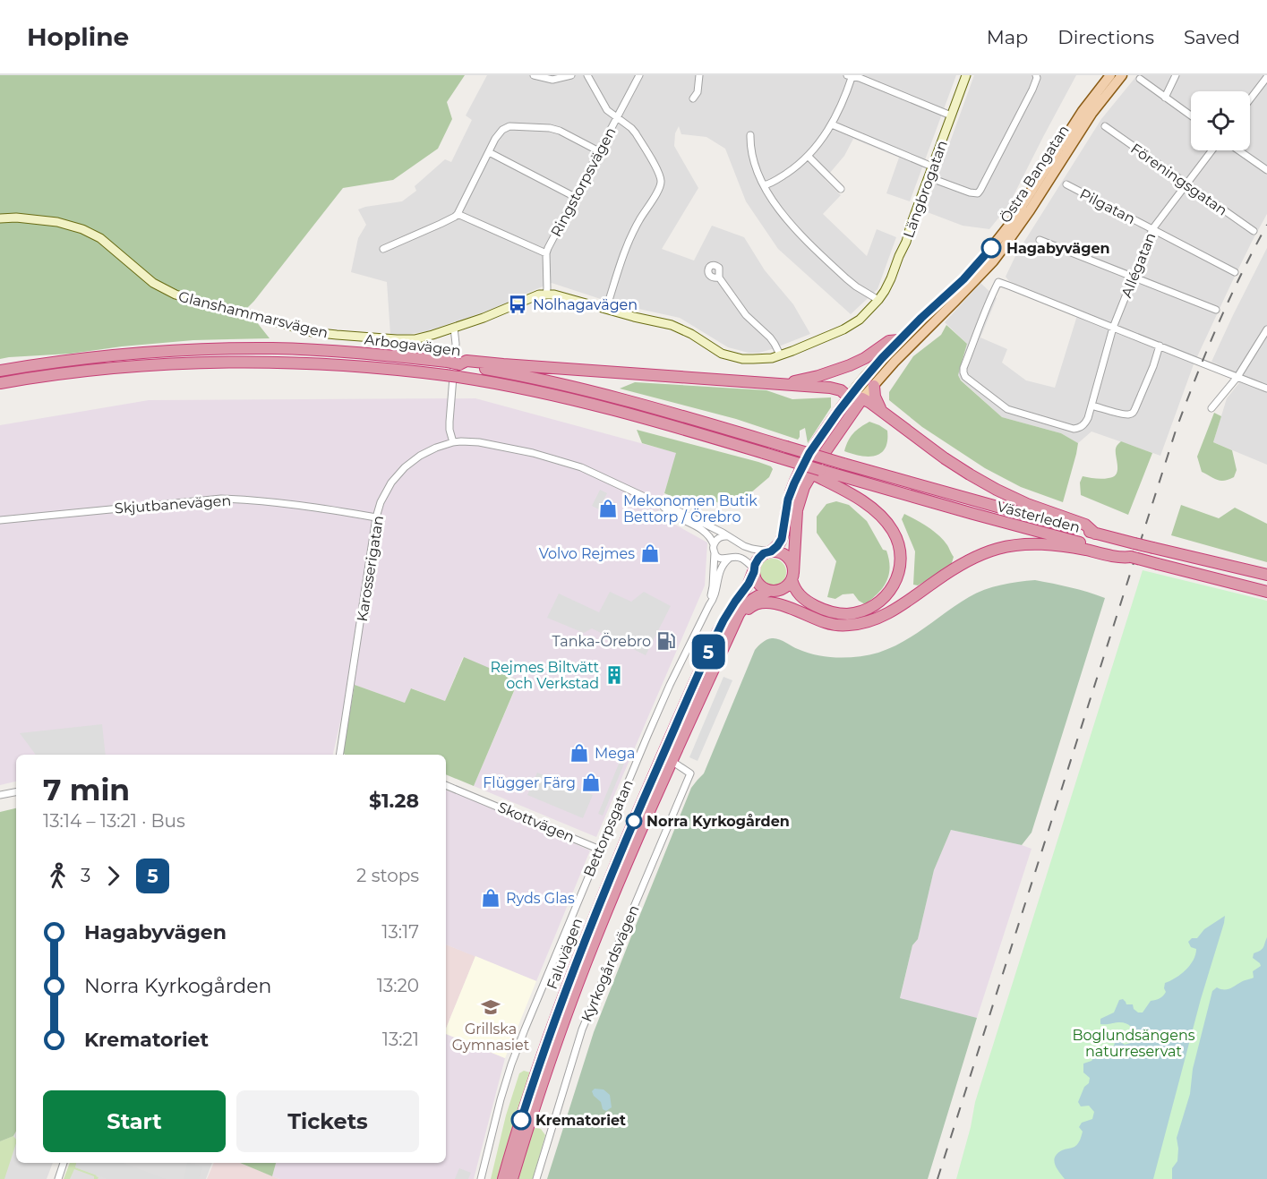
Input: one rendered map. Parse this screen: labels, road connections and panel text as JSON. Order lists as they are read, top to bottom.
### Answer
{
  "streets": {
    "highway": [
      "Östra Bangatan",
      "Arbogavägen",
      "Västerleden",
      "Faluvägen"
    ],
    "street": [
      "Föreningsgatan",
      "Ringstorpsvägen",
      "Längbrogatan",
      "Pilgatan",
      "Allégatan",
      "Glanshammarsvägen",
      "Skjutbanevägen",
      "Karosserigatan",
      "Skottvägen",
      "Bettorpsgatan",
      "Kyrkogårdsvägen"
    ]
  },
  "crossings": [
    ["Östra Bangatan", "Arbogavägen"],
    ["Östra Bangatan", "Västerleden"],
    ["Föreningsgatan", "Allégatan"],
    ["Ringstorpsvägen", "Glanshammarsvägen"],
    ["Pilgatan", "Allégatan"],
    ["Arbogavägen", "Västerleden"],
    ["Skjutbanevägen", "Karosserigatan"],
    ["Karosserigatan", "Faluvägen"],
    ["Skottvägen", "Bettorpsgatan"],
    ["Faluvägen", "Kyrkogårdsvägen"]
  ],
  "parks": ["Boglundsängens naturreservat"],
  "places": {
    "other": ["Hagabyvägen", "Norra Kyrkogården", "Krematoriet"],
    "bus stop": ["Nolhagavägen"],
    "shop": [
      "Mekonomen Butik Bettorp / Örebro",
      "Volvo Rejmes",
      "Mega",
      "Flügger Färg",
      "Ryds Glas"
    ],
    "fuel station": ["Tanka-Örebro"],
    "building": ["Rejmes Biltvätt och Verkstad"],
    "school or university": ["Grillska Gymnasiet"]
  },
  "lines": ["bus line 5"],
  "page": {
    "header": "Hopline",
    "nav": ["Map", "Directions", "Saved"],
    "on_map": "5",
    "heading": ["7 min", "13:14 – 13:21 · Bus", "$1.28"],
    "legs": ["3", "5", "2 stops"],
    "list": [
      {
        "name": "Hagabyvägen",
        "value": "13:17"
      },
      {
        "name": "Norra Kyrkogården",
        "value": "13:20"
      },
      {
        "name": "Krematoriet",
        "value": "13:21"
      }
    ],
    "buttons": ["Start", "Tickets"]
  }
}
